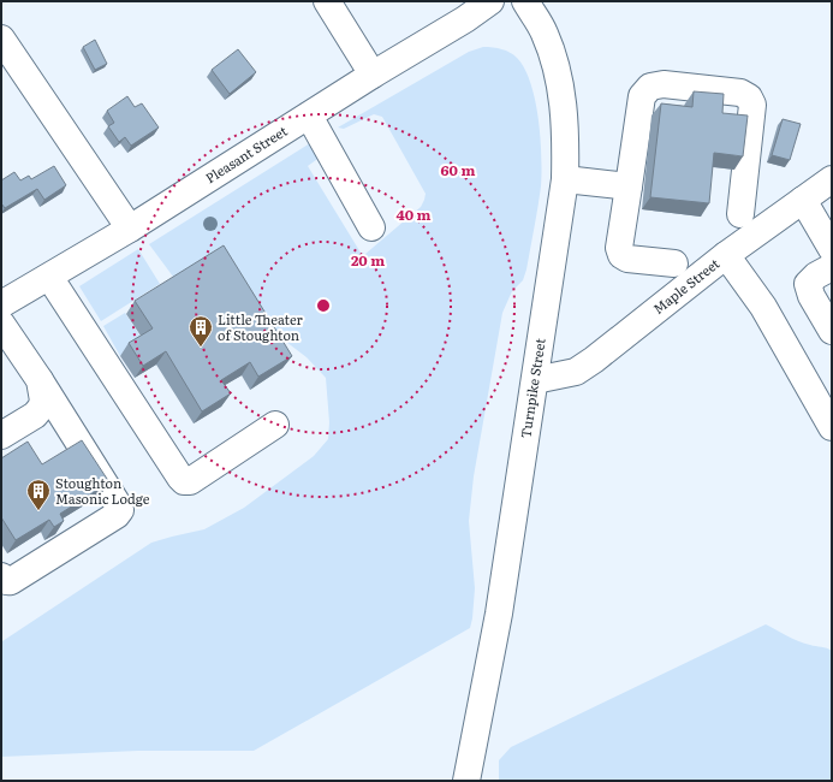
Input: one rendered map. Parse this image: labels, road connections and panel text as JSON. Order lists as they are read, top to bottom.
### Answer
{
  "streets": {
    "street": ["Pleasant Street", "Maple Street", "Turnpike Street"]
  },
  "crossings": [
    ["Maple Street", "Turnpike Street"]
  ],
  "places": {
    "building": ["Little Theater of Stoughton", "Stoughton Masonic Lodge"]
  },
  "rings": ["60 m", "40 m", "20 m"]
}
